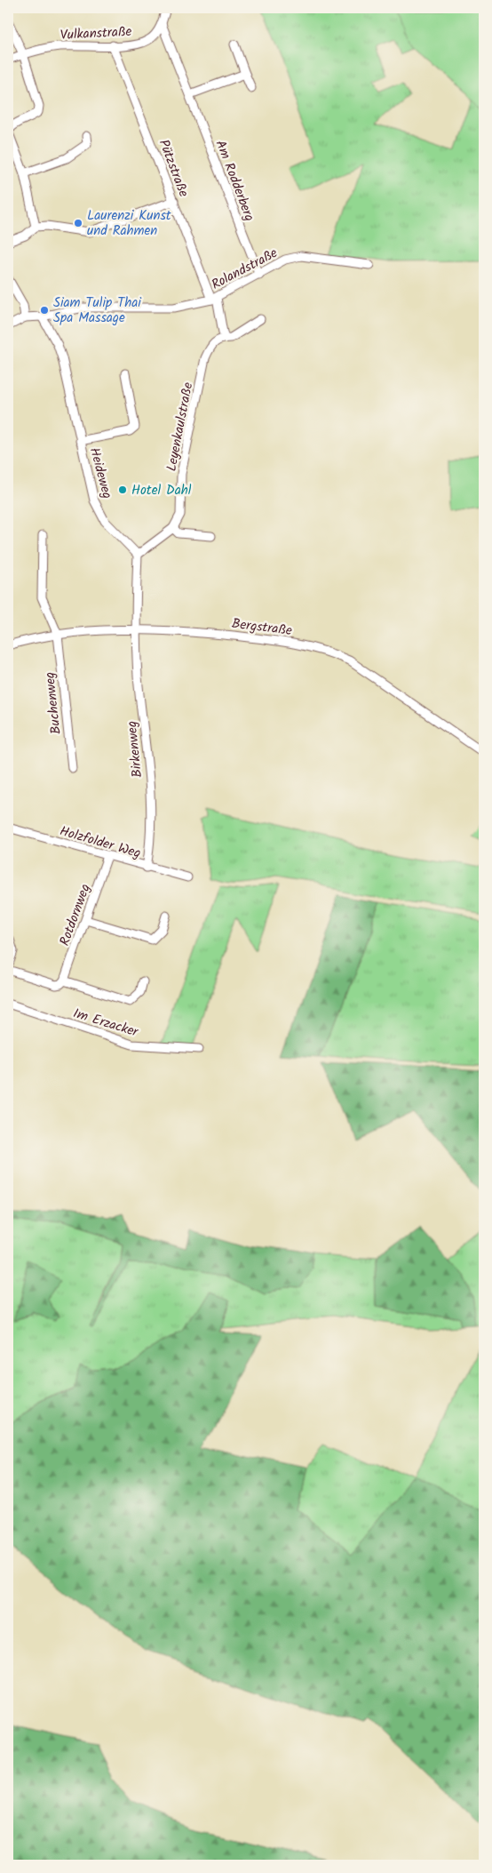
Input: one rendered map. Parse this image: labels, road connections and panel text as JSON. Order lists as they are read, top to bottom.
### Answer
{
  "streets": {
    "street": [
      "Vulkanstraße",
      "Pützstraße",
      "Am Rodderberg",
      "Rolandstraße",
      "Leyenkaulstraße",
      "Heideweg",
      "Bergstraße",
      "Buchenweg",
      "Birkenweg",
      "Holzfolder Weg",
      "Rotdornweg",
      "Im Erzacker"
    ]
  },
  "crossings": [
    ["Vulkanstraße", "Pützstraße"],
    ["Vulkanstraße", "Am Rodderberg"],
    ["Pützstraße", "Rolandstraße"],
    ["Am Rodderberg", "Rolandstraße"],
    ["Rolandstraße", "Heideweg"],
    ["Leyenkaulstraße", "Heideweg"],
    ["Bergstraße", "Buchenweg"],
    ["Bergstraße", "Birkenweg"],
    ["Birkenweg", "Holzfolder Weg"],
    ["Holzfolder Weg", "Rotdornweg"]
  ],
  "places": ["Laurenzi Kunst und Rahmen", "Siam Tulip Thai Spa Massage", "Hotel Dahl"]
}
